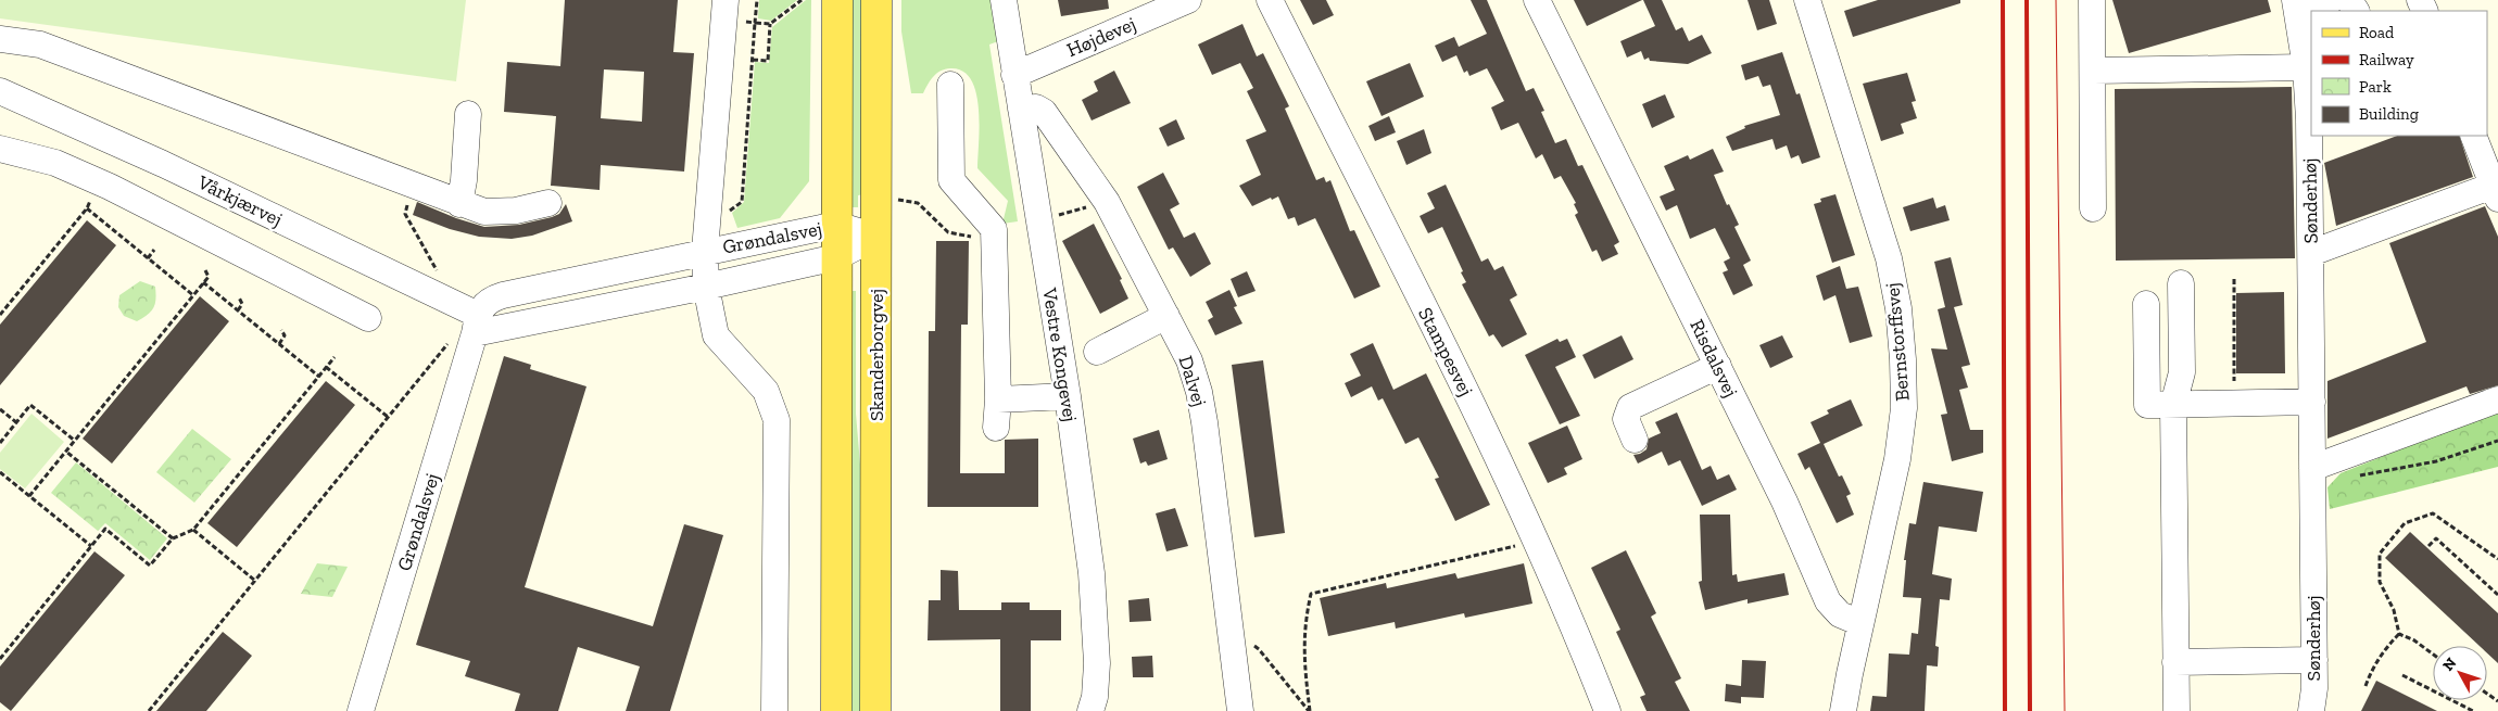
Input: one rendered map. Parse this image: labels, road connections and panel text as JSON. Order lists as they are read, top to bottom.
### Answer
{
  "streets": {
    "main road": ["Skanderborgvej"],
    "street": [
      "Højdevej",
      "Vårkjærvej",
      "Sønderhøj",
      "Grøndalsvej",
      "Bernstorffsvej",
      "Stampesvej",
      "Vestre Kongevej",
      "Risdalsvej",
      "Dalvej"
    ]
  },
  "crossings": [
    ["Højdevej", "Vestre Kongevej"],
    ["Vårkjærvej", "Grøndalsvej"],
    ["Grøndalsvej", "Skanderborgvej"],
    ["Bernstorffsvej", "Risdalsvej"],
    ["Vestre Kongevej", "Dalvej"]
  ],
  "legend": [
    "Road",
    "Railway",
    "Park",
    "Building"
  ],
  "north": "top left"
}
